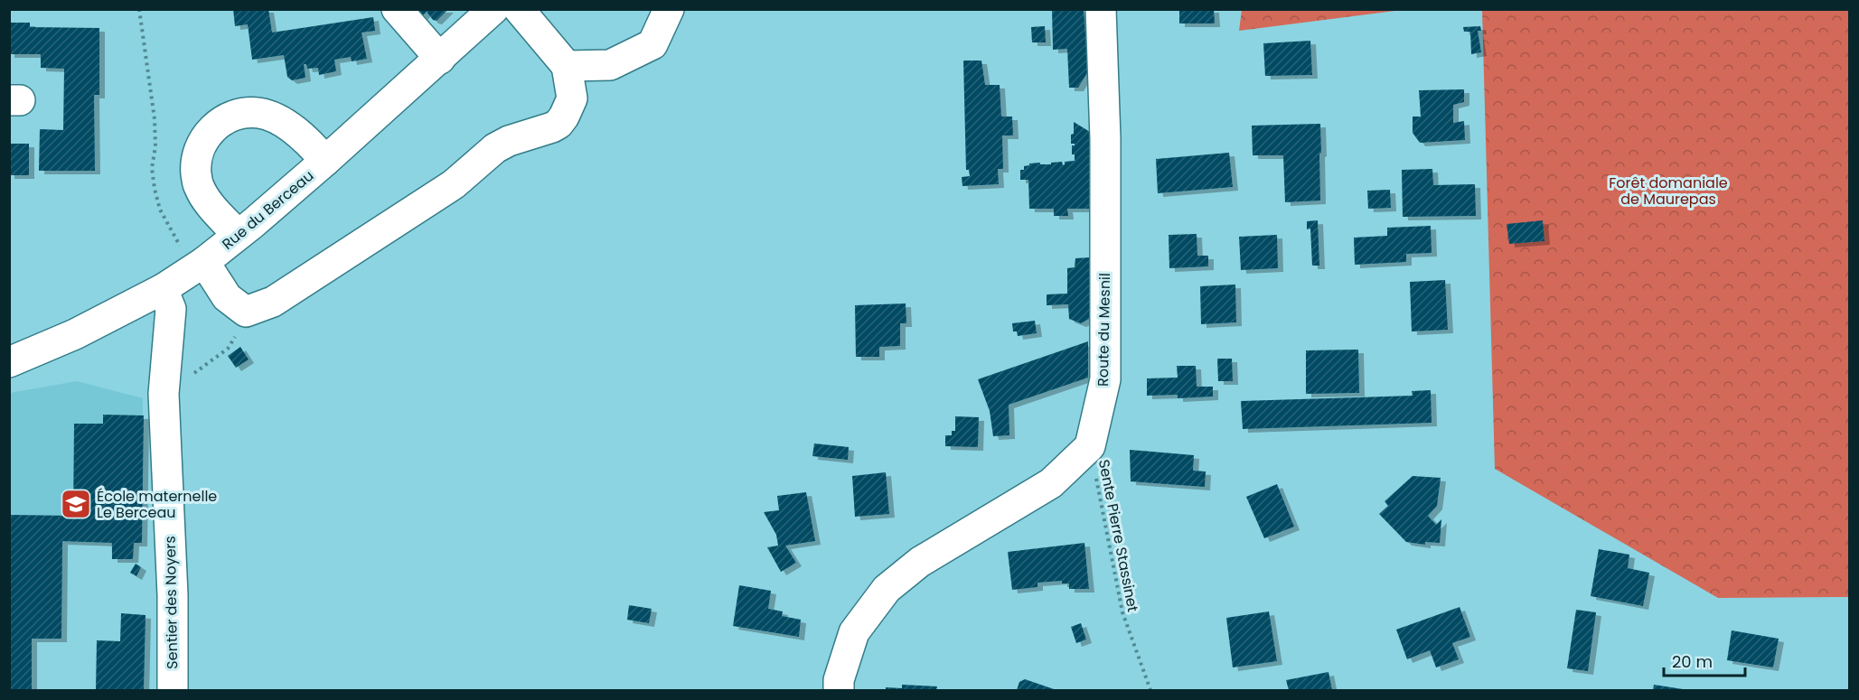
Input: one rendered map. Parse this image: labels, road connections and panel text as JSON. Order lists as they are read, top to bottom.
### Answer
{
  "streets": {
    "street": ["Rue du Berceau", "Route du Mesnil", "Sentier des Noyers"],
    "path": ["Sente Pierre Stassinet"]
  },
  "crossings": [
    ["Rue du Berceau", "Sentier des Noyers"],
    ["Route du Mesnil", "Sente Pierre Stassinet"]
  ],
  "parks": ["Forêt domaniale de Maurepas"],
  "places": {
    "school or university": ["École maternelle Le Berceau"]
  },
  "scale_bar": "20 m"
}
